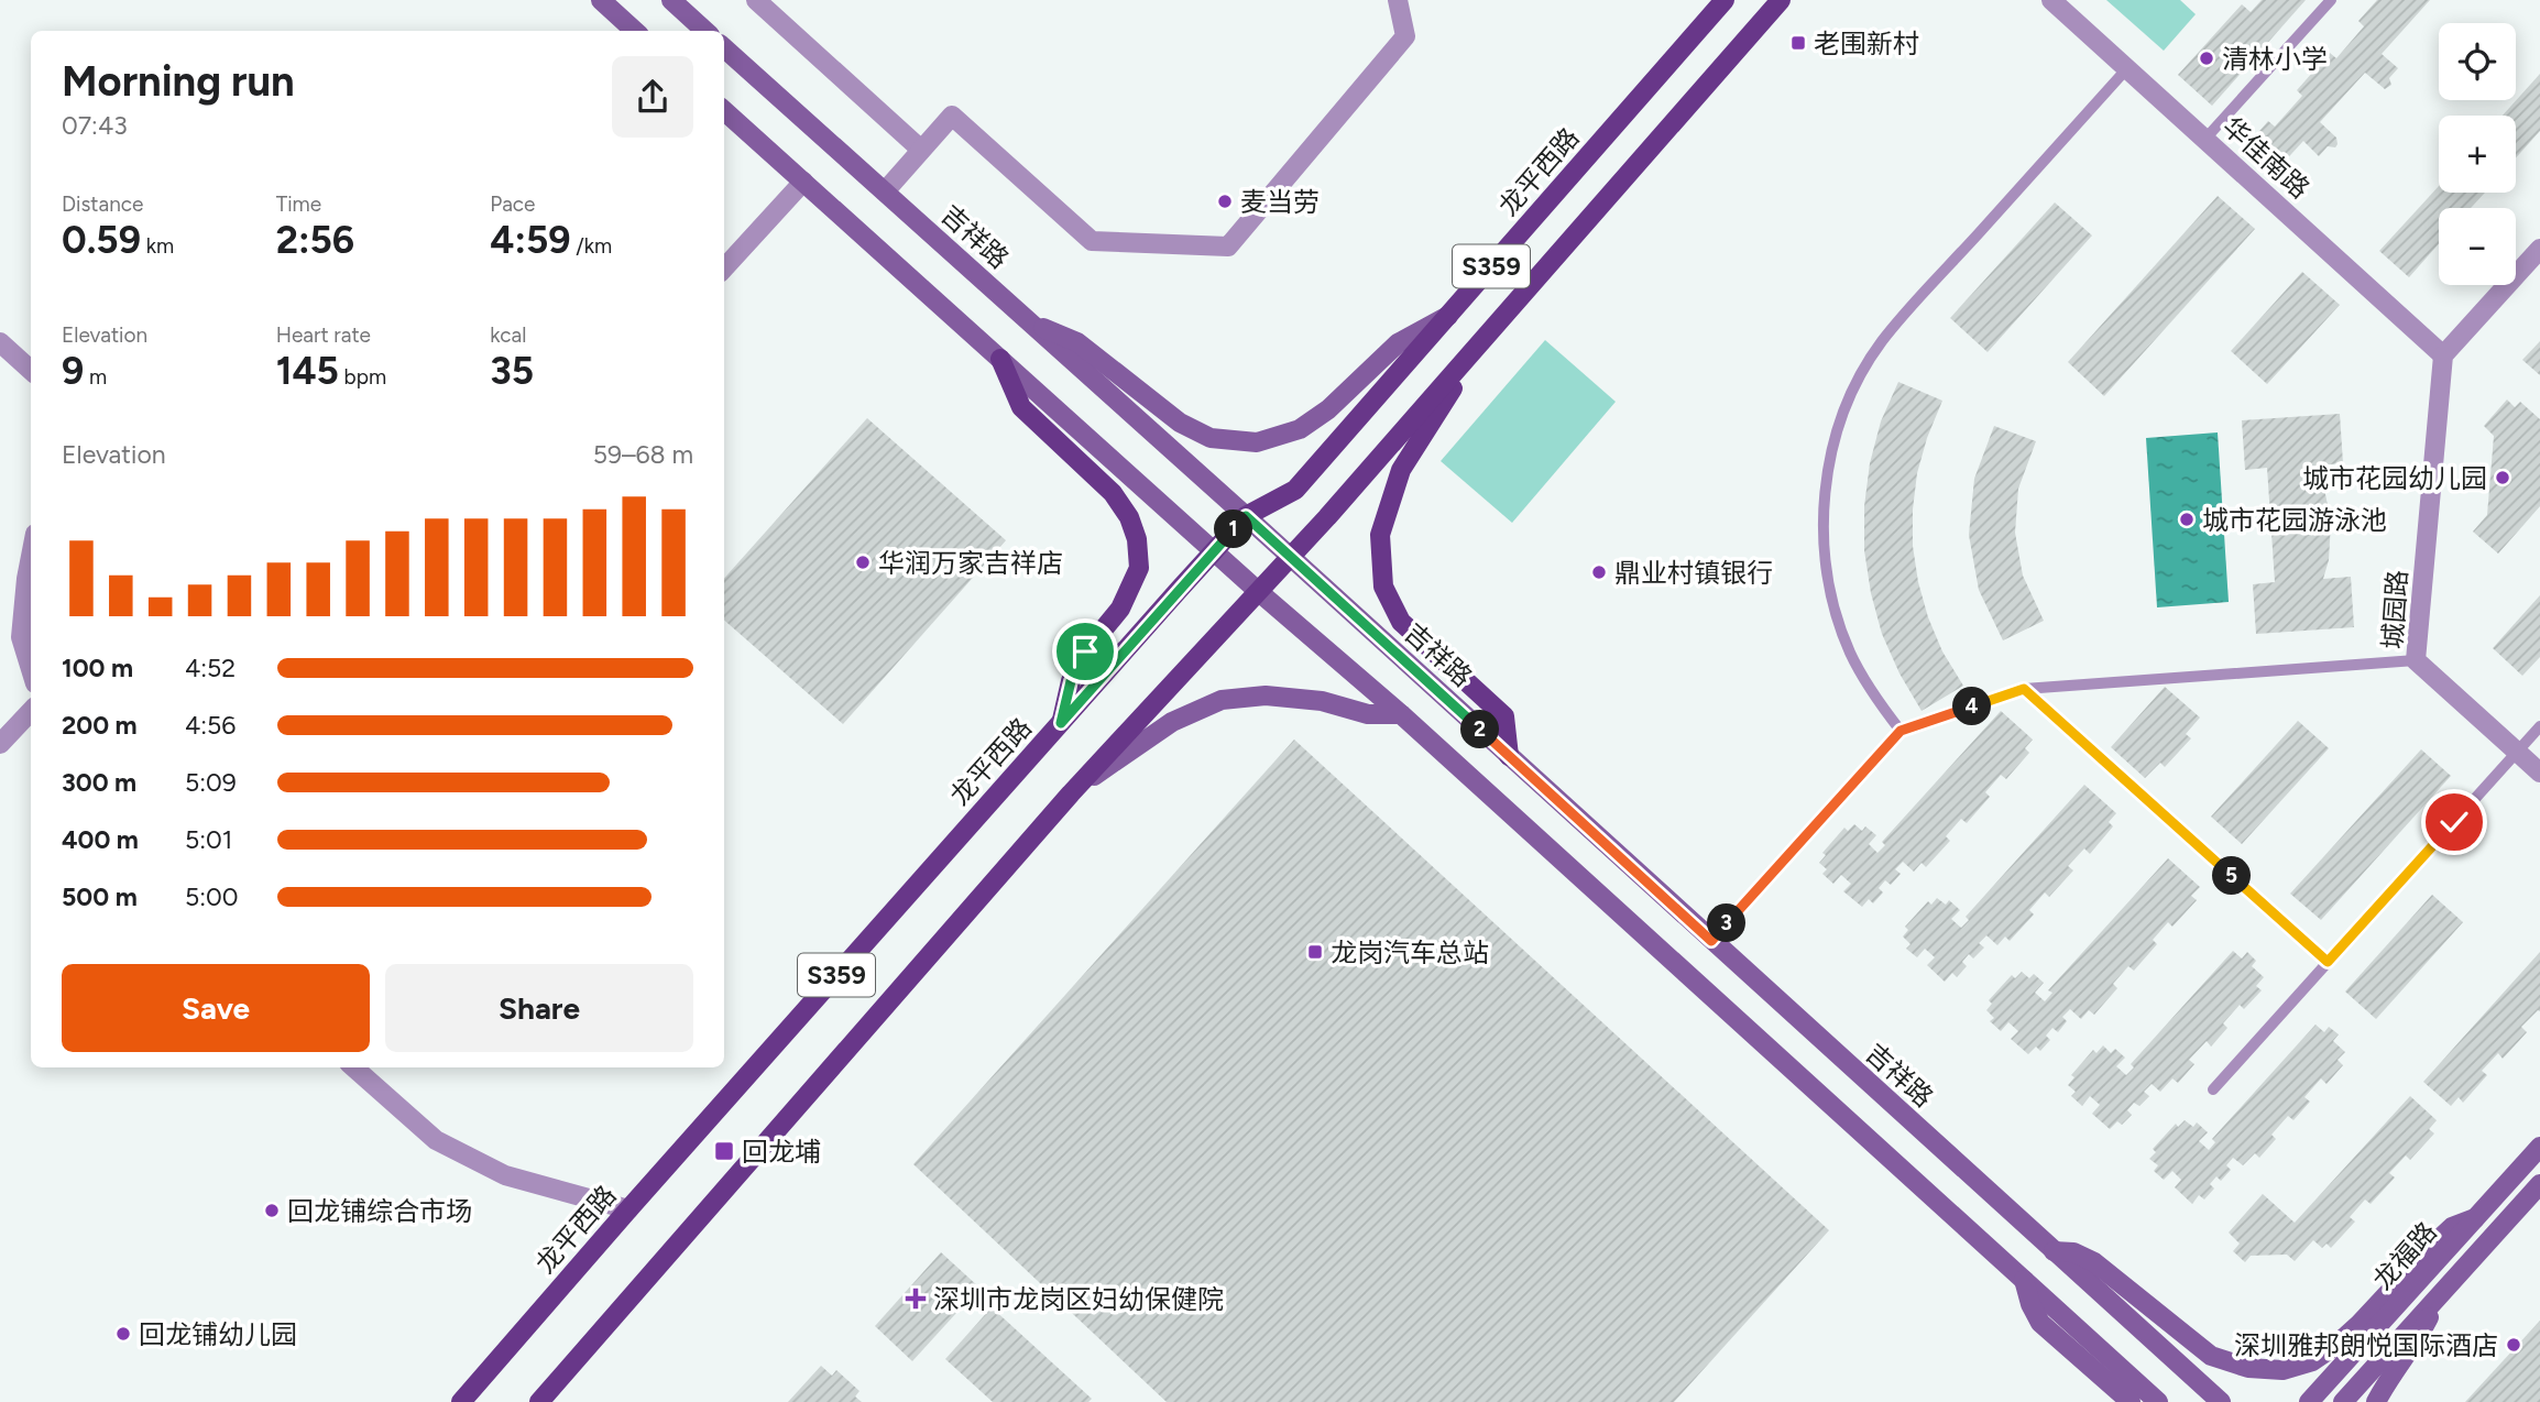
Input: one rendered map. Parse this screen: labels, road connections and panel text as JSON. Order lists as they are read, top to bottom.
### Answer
{
  "streets": {
    "main road": [
      "龙平西路",
      "吉祥路",
      "S359",
      "龙福路"
    ],
    "street": ["华佳南路", "城园路"]
  },
  "crossings": [
    ["华佳南路", "城园路"],
    ["龙平西路", "吉祥路"],
    ["吉祥路", "S359"]
  ],
  "places": {
    "transit": ["老围新村", "龙岗汽车总站", "回龙埔"],
    "other": [
      "清林小学",
      "麦当劳",
      "城市花园幼儿园",
      "城市花园游泳池",
      "华润万家吉祥店",
      "鼎业村镇银行",
      "回龙铺综合市场",
      "回龙铺幼儿园",
      "深圳雅邦朗悦国际酒店"
    ],
    "health": ["深圳市龙岗区妇幼保健院"]
  },
  "page": {
    "map_buttons": ["+", "−"],
    "heading": ["Morning run", "07:43"],
    "stats": [
      ["Distance", "0.59 km"],
      ["Time", "2:56"],
      ["Pace", "4:59 /km"],
      ["Elevation", "9 m"],
      ["Heart rate", "145 bpm"],
      ["kcal", "35"]
    ],
    "chart": ["Elevation", "59–68 m"],
    "pins": [
      "1",
      "4",
      "2",
      "5",
      "3"
    ],
    "list": [
      {
        "name": "100 m",
        "note": "4:52"
      },
      {
        "name": "200 m",
        "note": "4:56"
      },
      {
        "name": "300 m",
        "note": "5:09"
      },
      {
        "name": "400 m",
        "note": "5:01"
      },
      {
        "name": "500 m",
        "note": "5:00"
      }
    ],
    "buttons": ["Save", "Share"]
  }
}
